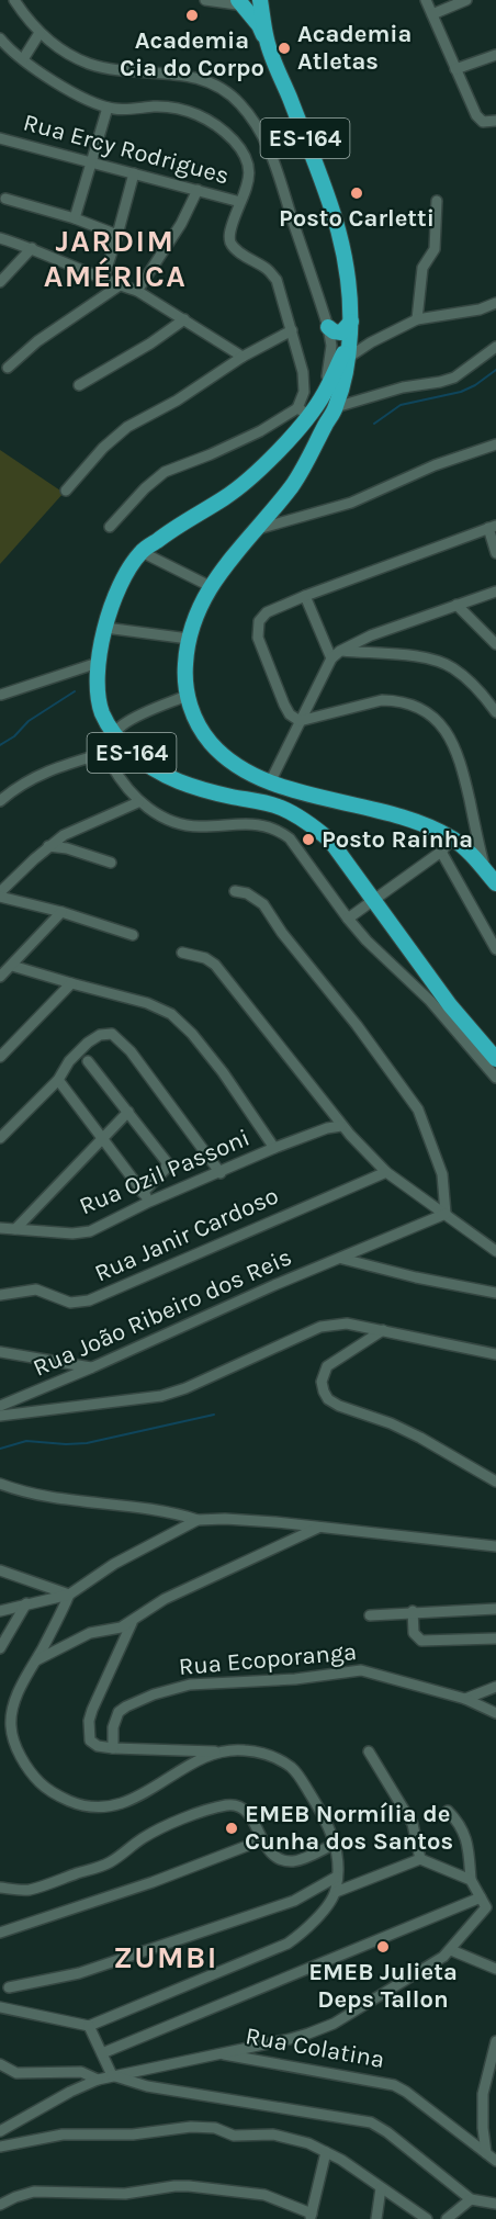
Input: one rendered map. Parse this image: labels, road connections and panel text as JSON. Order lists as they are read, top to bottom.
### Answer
{
  "streets": {
    "highway": ["ES-164"],
    "street": [
      "Rua Ercy Rodrigues",
      "Rua Ozil Passoni",
      "Rua Janir Cardoso",
      "Rua João Ribeiro dos Reis",
      "Rua Ecoporanga",
      "Rua Colatina"
    ]
  },
  "districts": ["JARDIM AMÉRICA", "ZUMBI"],
  "places": [
    "Academia Cia do Corpo",
    "Academia Atletas",
    "Posto Carletti",
    "Posto Rainha",
    "EMEB Normília de Cunha dos Santos",
    "EMEB Julieta Deps Tallon"
  ]
}
